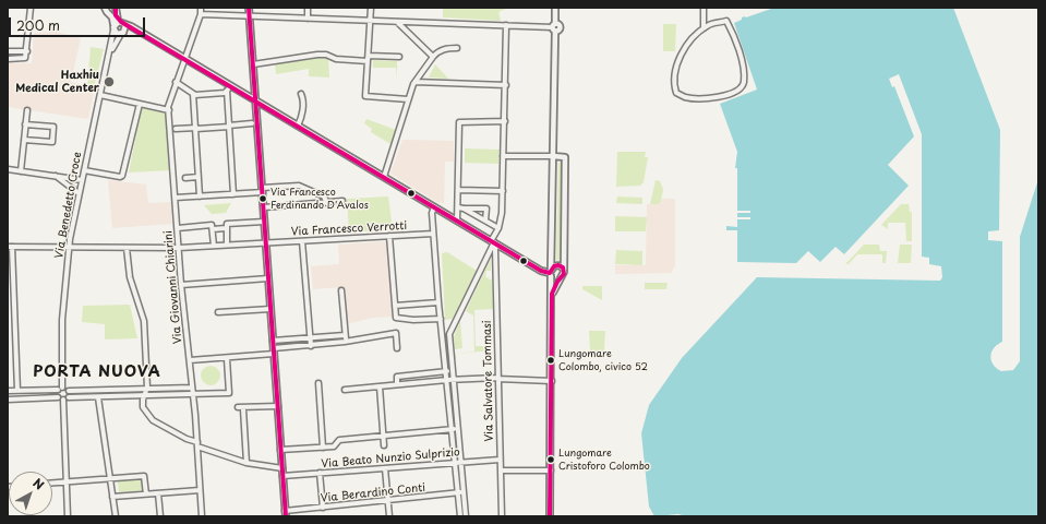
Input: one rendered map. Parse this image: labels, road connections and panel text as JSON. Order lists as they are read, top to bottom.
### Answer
{
  "streets": {
    "street": [
      "Via Benedetto Croce",
      "Via Francesco Verrotti",
      "Via Giovanni Chiarini",
      "Via Salvatore Tommasi",
      "Via Beato Nunzio Sulprizio",
      "Via Berardino Conti"
    ]
  },
  "crossings": [
    ["Via Benedetto Croce", "Via Francesco Verrotti"],
    ["Via Francesco Verrotti", "Via Giovanni Chiarini"],
    ["Via Salvatore Tommasi", "Via Beato Nunzio Sulprizio"]
  ],
  "districts": ["PORTA NUOVA"],
  "places": [
    "Haxhiu Medical Center",
    "Via Francesco Ferdinando D'Avalos",
    "Lungomare Colombo, civico 52",
    "Lungomare Cristoforo Colombo"
  ],
  "scale_bar": "200 m",
  "north": "top right"
}
